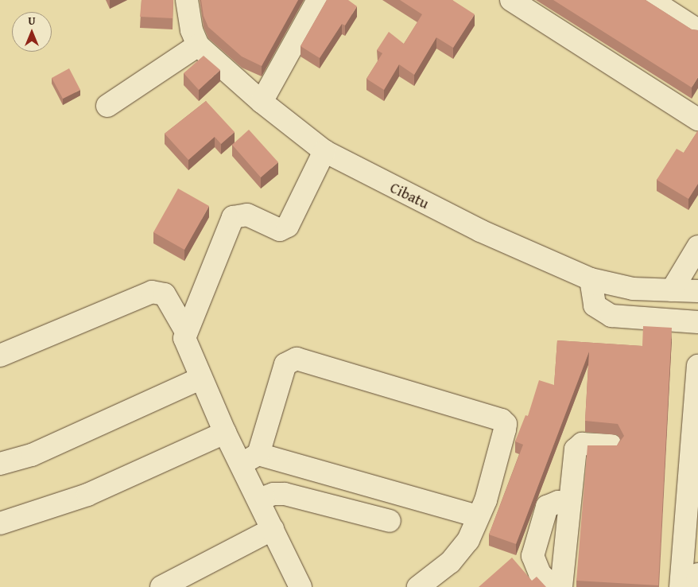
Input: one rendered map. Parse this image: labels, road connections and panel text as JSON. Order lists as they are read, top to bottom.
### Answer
{
  "streets": {
    "street": ["Cibatu"]
  },
  "north": "top"
}
